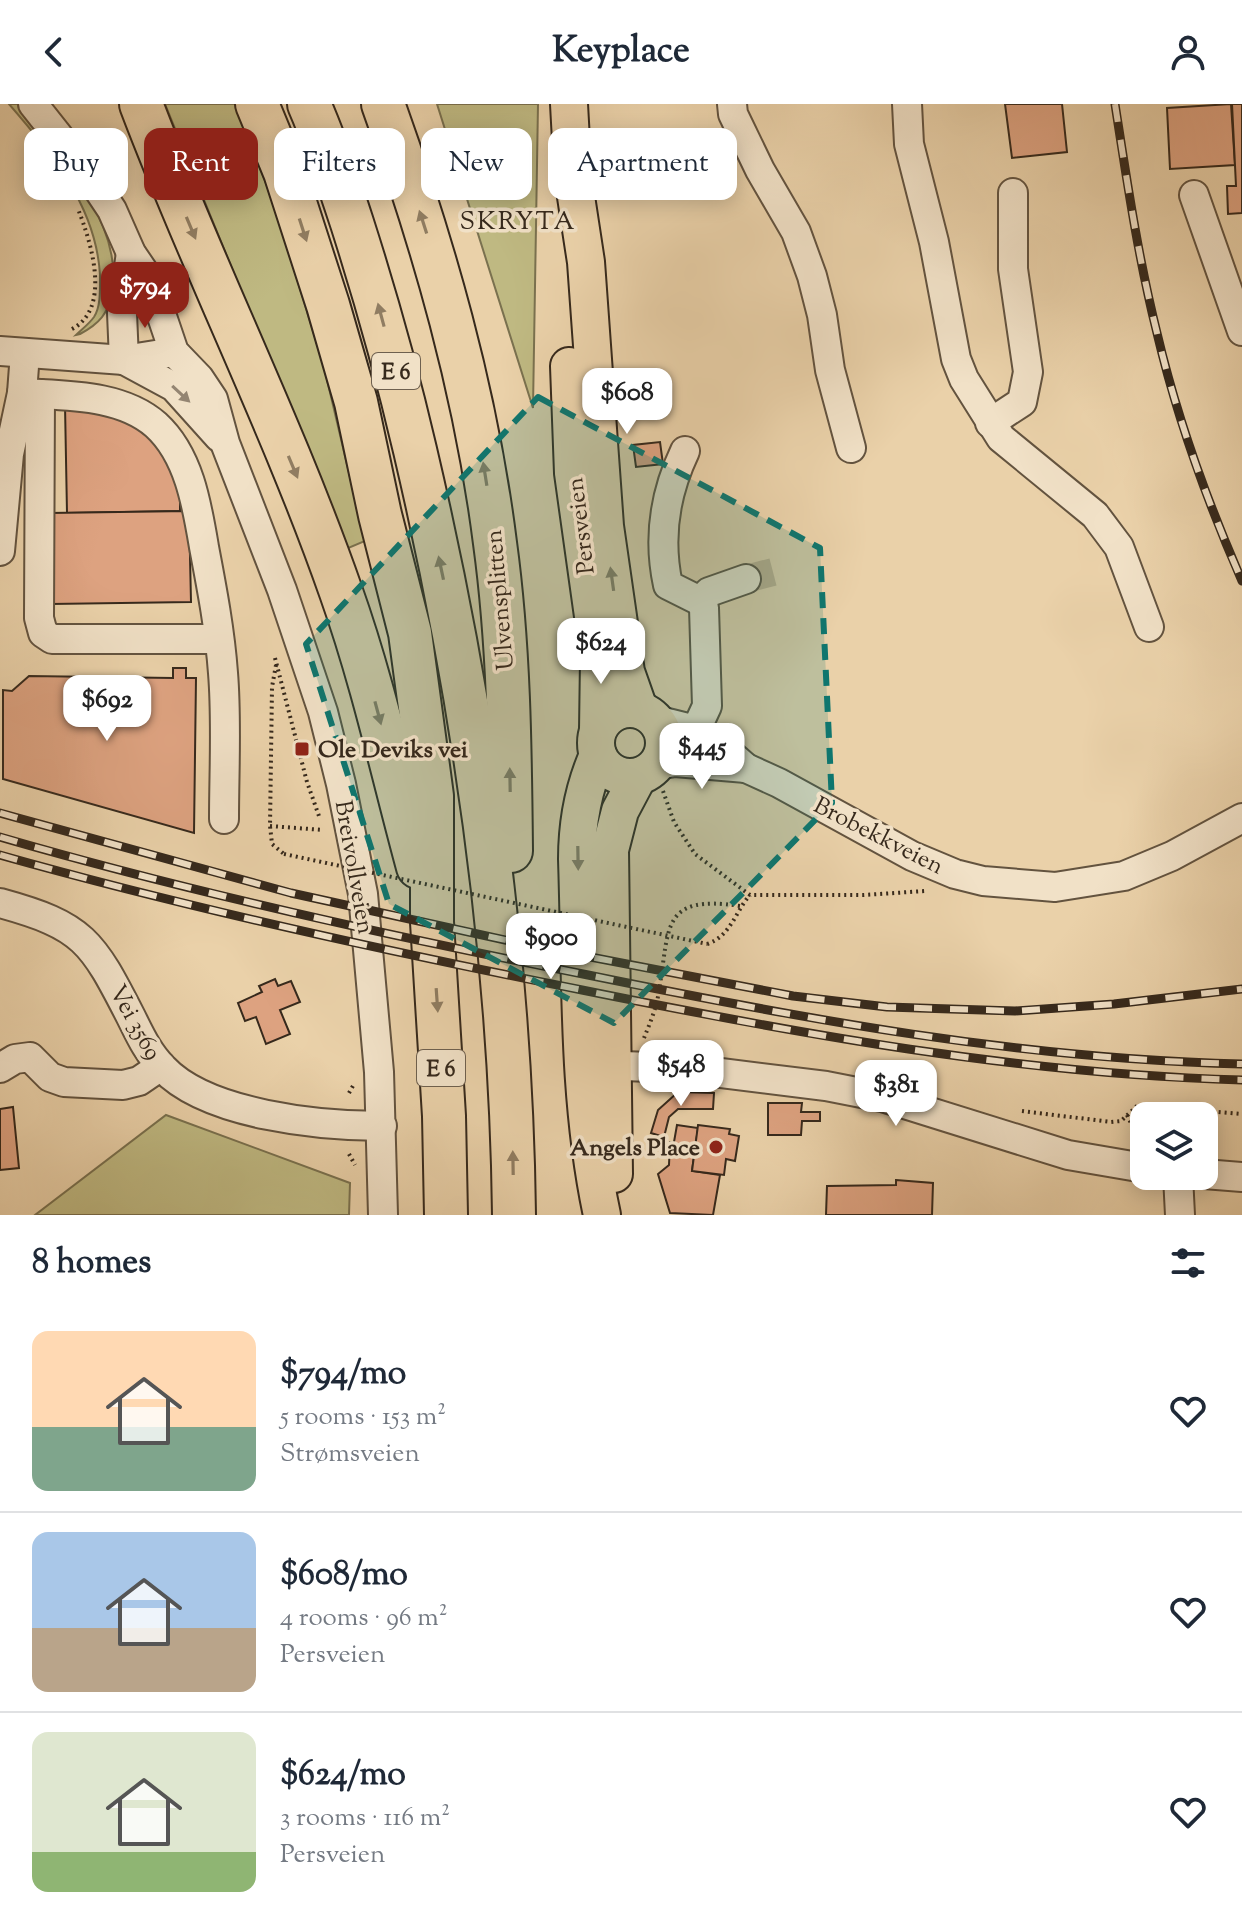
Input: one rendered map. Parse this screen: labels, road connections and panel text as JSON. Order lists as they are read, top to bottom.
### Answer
{
  "streets": {
    "highway": ["E 6", "Ulvensplitten"],
    "main road": ["Persveien"],
    "street": ["Brobekkveien", "Breivollveien", "Vei 3569"]
  },
  "crossings": [
    ["E 6", "Ulvensplitten"],
    ["Persveien", "Brobekkveien"],
    ["Breivollveien", "Vei 3569"]
  ],
  "districts": ["SKRYTA"],
  "places": {
    "transit": ["Ole Deviks vei"],
    "other": ["Angels Place"]
  },
  "page": {
    "header": "Keyplace",
    "chip": [
      "Buy",
      "Rent",
      "Filters",
      "New",
      "Apartment"
    ],
    "price": [
      "$794",
      "$608",
      "$624",
      "$692",
      "$445",
      "$900",
      "$548",
      "$381"
    ],
    "heading": "8 homes",
    "list": [
      {
        "name": "$794/mo",
        "note": "5 rooms · 153 m² · Strømsveien"
      },
      {
        "name": "$608/mo",
        "note": "4 rooms · 96 m² · Persveien"
      },
      {
        "name": "$624/mo",
        "note": "3 rooms · 116 m² · Persveien"
      }
    ]
  }
}
